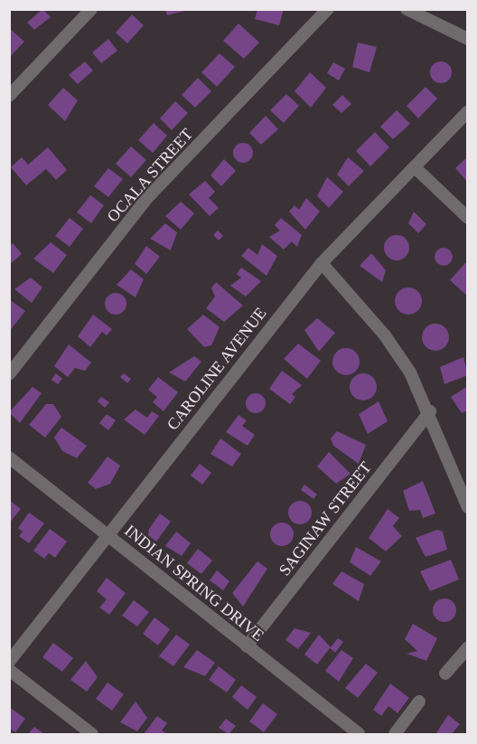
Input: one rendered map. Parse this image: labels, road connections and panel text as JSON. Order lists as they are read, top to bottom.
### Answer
{
  "streets": {
    "street": [
      "OCALA STREET",
      "CAROLINE AVENUE",
      "SAGINAW STREET",
      "INDIAN SPRING DRIVE"
    ]
  },
  "crossings": [
    ["CAROLINE AVENUE", "INDIAN SPRING DRIVE"],
    ["SAGINAW STREET", "INDIAN SPRING DRIVE"]
  ]
}
